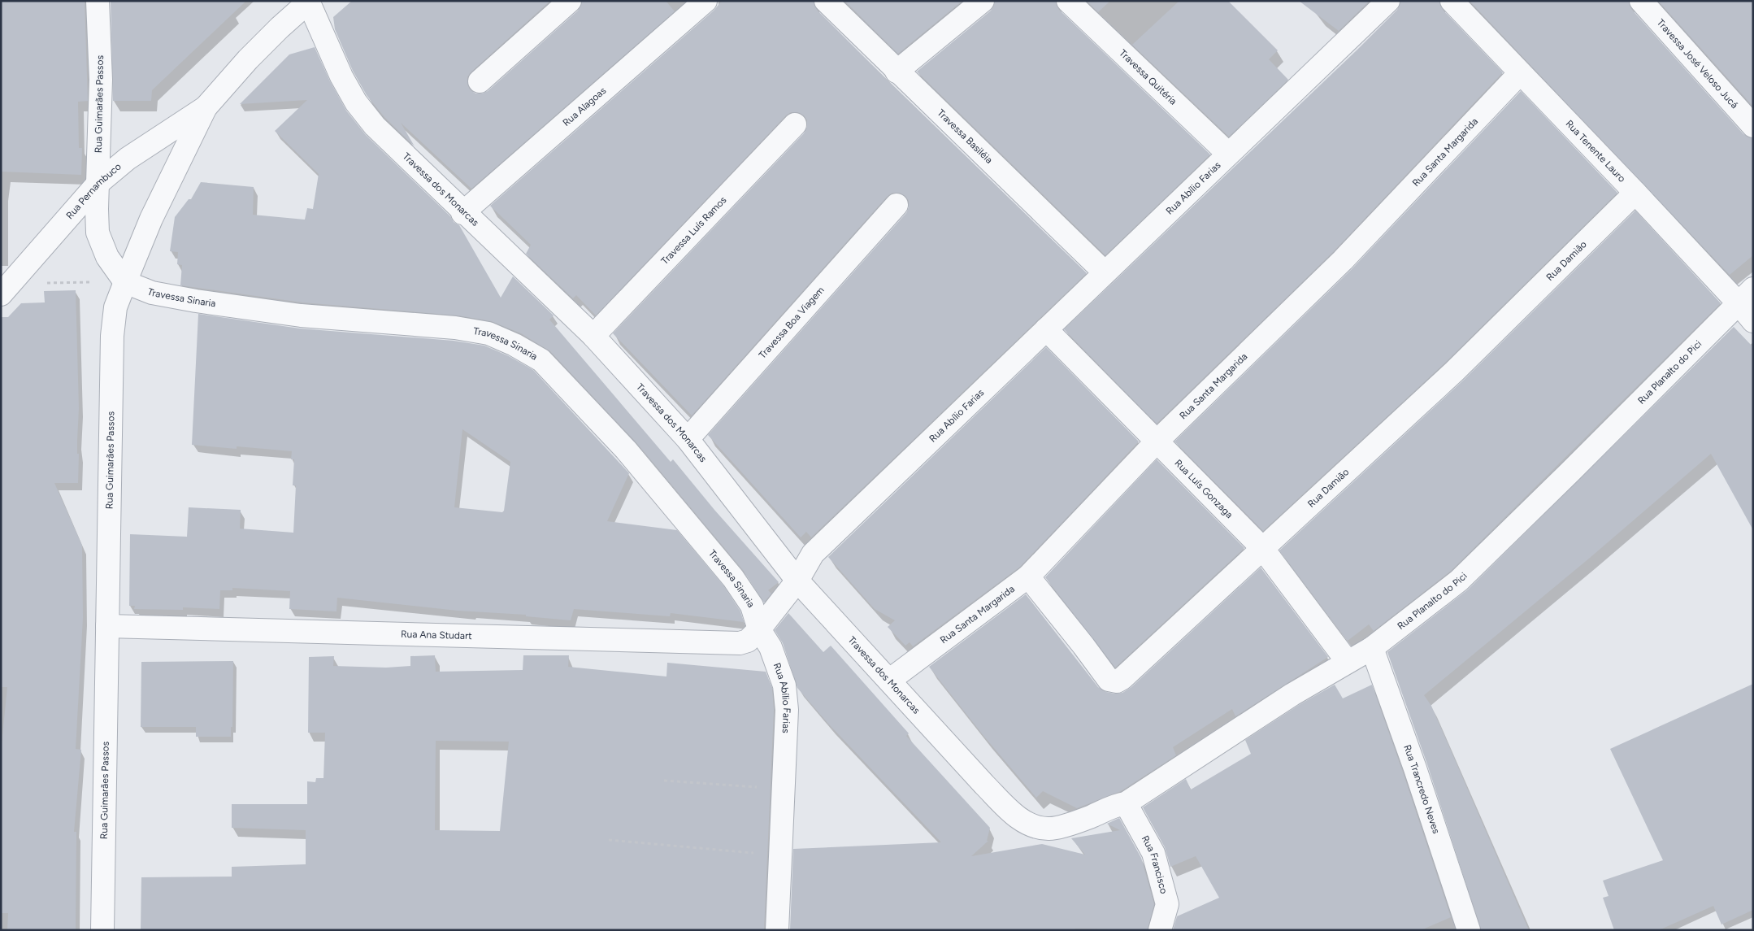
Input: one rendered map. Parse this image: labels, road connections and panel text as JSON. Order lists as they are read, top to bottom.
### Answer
{
  "streets": {
    "street": [
      "Travessa José Veloso Jucá",
      "Travessa Quitéria",
      "Rua Guimarães Passos",
      "Rua Alagoas",
      "Travessa Basiléia",
      "Rua Tenente Lauro",
      "Rua Santa Margarida",
      "Rua Abílio Farias",
      "Travessa dos Monarcas",
      "Rua Pernambuco",
      "Travessa Luís Ramos",
      "Rua Damião",
      "Travessa Sinaria",
      "Travessa Boa Viagem",
      "Rua Planalto do Pici",
      "Rua Luís Gonzaga",
      "Rua Ana Studart",
      "Rua Trancredo Neves",
      "Rua Francisco"
    ]
  },
  "crossings": [
    ["Travessa Quitéria", "Rua Abílio Farias"],
    ["Rua Guimarães Passos", "Rua Pernambuco"],
    ["Rua Guimarães Passos", "Travessa Sinaria"],
    ["Rua Guimarães Passos", "Rua Ana Studart"],
    ["Rua Alagoas", "Travessa dos Monarcas"],
    ["Travessa Basiléia", "Rua Abílio Farias"],
    ["Rua Tenente Lauro", "Rua Santa Margarida"],
    ["Rua Tenente Lauro", "Rua Damião"],
    ["Rua Tenente Lauro", "Rua Planalto do Pici"],
    ["Rua Santa Margarida", "Travessa dos Monarcas"],
    ["Rua Santa Margarida", "Rua Damião"],
    ["Rua Santa Margarida", "Rua Luís Gonzaga"],
    ["Rua Abílio Farias", "Travessa dos Monarcas"],
    ["Rua Abílio Farias", "Travessa Sinaria"],
    ["Rua Abílio Farias", "Rua Luís Gonzaga"],
    ["Rua Abílio Farias", "Rua Ana Studart"],
    ["Travessa dos Monarcas", "Rua Pernambuco"],
    ["Travessa dos Monarcas", "Travessa Luís Ramos"],
    ["Travessa dos Monarcas", "Travessa Boa Viagem"],
    ["Travessa dos Monarcas", "Rua Planalto do Pici"],
    ["Rua Pernambuco", "Travessa Sinaria"],
    ["Rua Damião", "Rua Luís Gonzaga"],
    ["Travessa Sinaria", "Rua Ana Studart"],
    ["Rua Planalto do Pici", "Rua Luís Gonzaga"],
    ["Rua Planalto do Pici", "Rua Trancredo Neves"],
    ["Rua Planalto do Pici", "Rua Francisco"]
  ]
}
